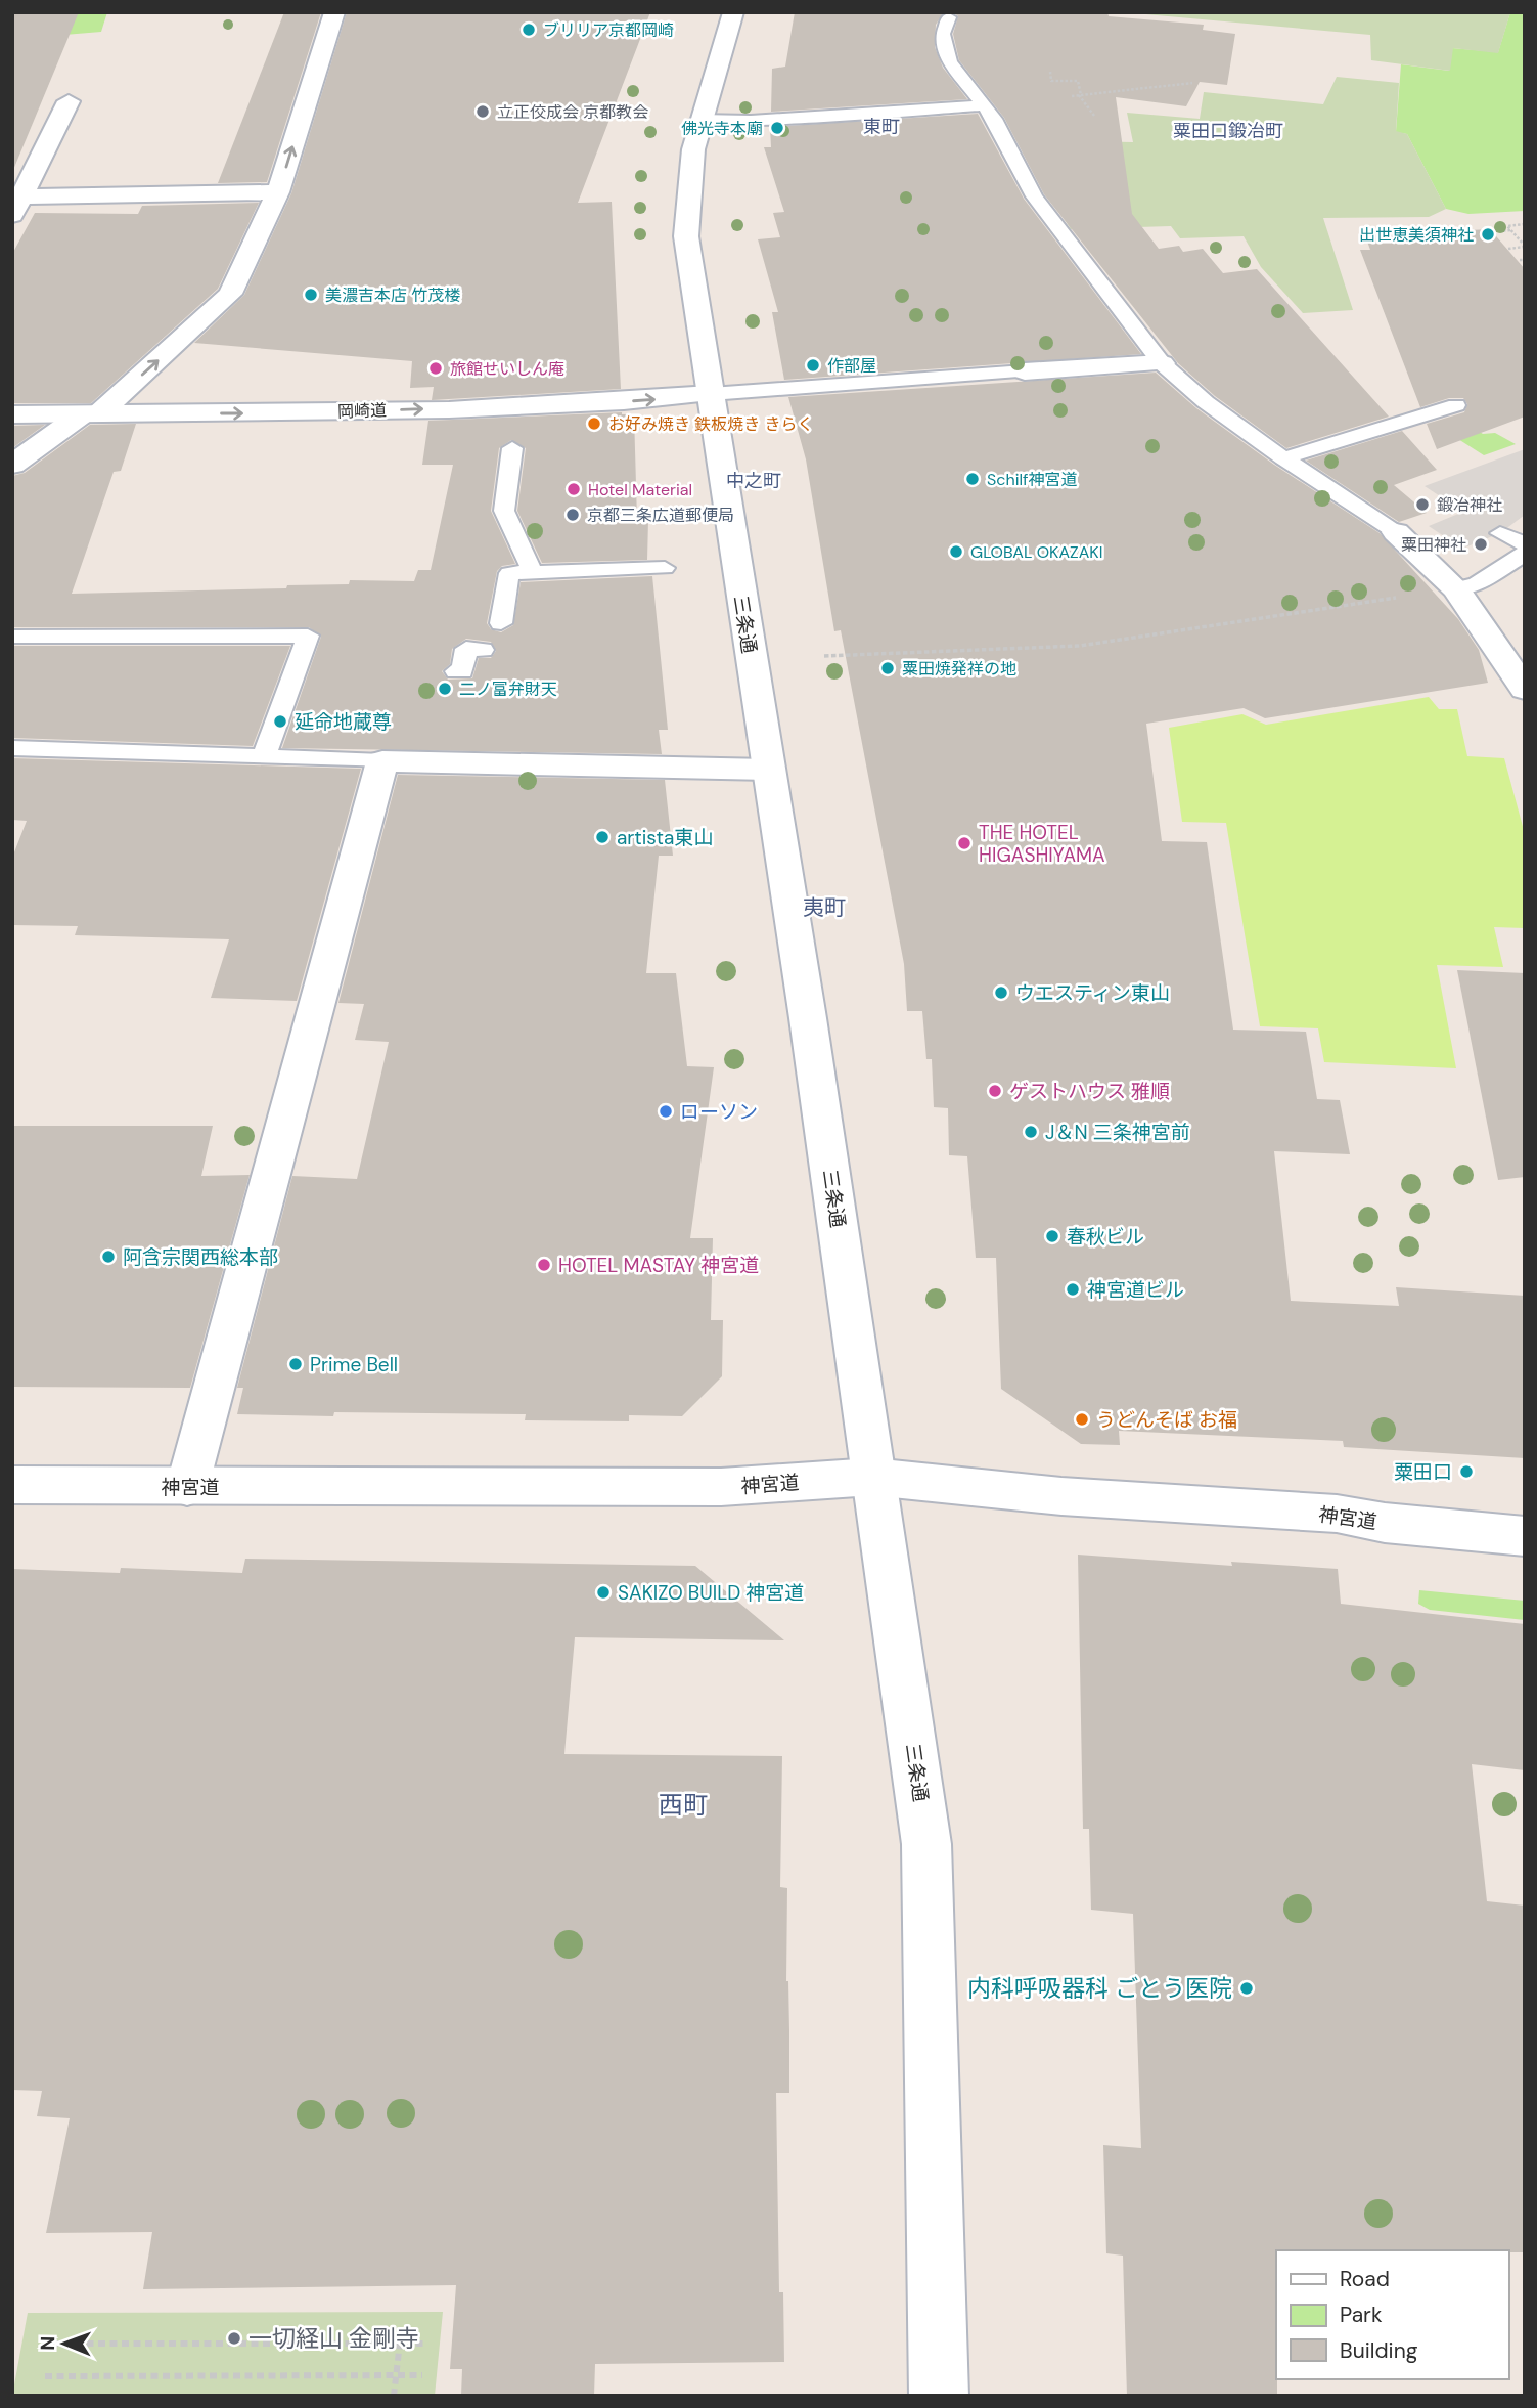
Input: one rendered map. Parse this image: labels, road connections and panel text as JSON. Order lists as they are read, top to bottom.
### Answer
{
  "streets": {
    "street": ["岡崎道", "三条通", "神宮道"]
  },
  "crossings": [
    ["岡崎道", "三条通"],
    ["三条通", "神宮道"]
  ],
  "districts": [
    "東町",
    "粟田口鍛冶町",
    "中之町",
    "夷町",
    "西町"
  ],
  "places": [
    "ブリリア京都岡崎",
    "立正佼成会 京都教会",
    "佛光寺本廟",
    "出世恵美須神社",
    "美濃吉本店 竹茂楼",
    "作部屋",
    "旅館せいしん庵",
    "お好み焼き 鉄板焼き きらく",
    "Schilf神宮道",
    "Hotel Material",
    "鍛冶神社",
    "京都三条広道郵便局",
    "粟田神社",
    "GLOBAL OKAZAKI",
    "粟田焼発祥の地",
    "二ノ富弁財天",
    "延命地蔵尊",
    "artista東山",
    "THE HOTEL HIGASHIYAMA",
    "ウエスティン東山",
    "ゲストハウス 雅順",
    "ローソン",
    "J＆N 三条神宮前",
    "春秋ビル",
    "阿含宗関西総本部",
    "HOTEL MASTAY 神宮道",
    "神宮道ビル",
    "Prime Bell",
    "うどんそば お福",
    "粟田口",
    "SAKIZO BUILD 神宮道",
    "内科呼吸器科 ごとう医院",
    "一切経山 金剛寺"
  ],
  "legend": ["Road", "Park", "Building"],
  "north": "left"
}
